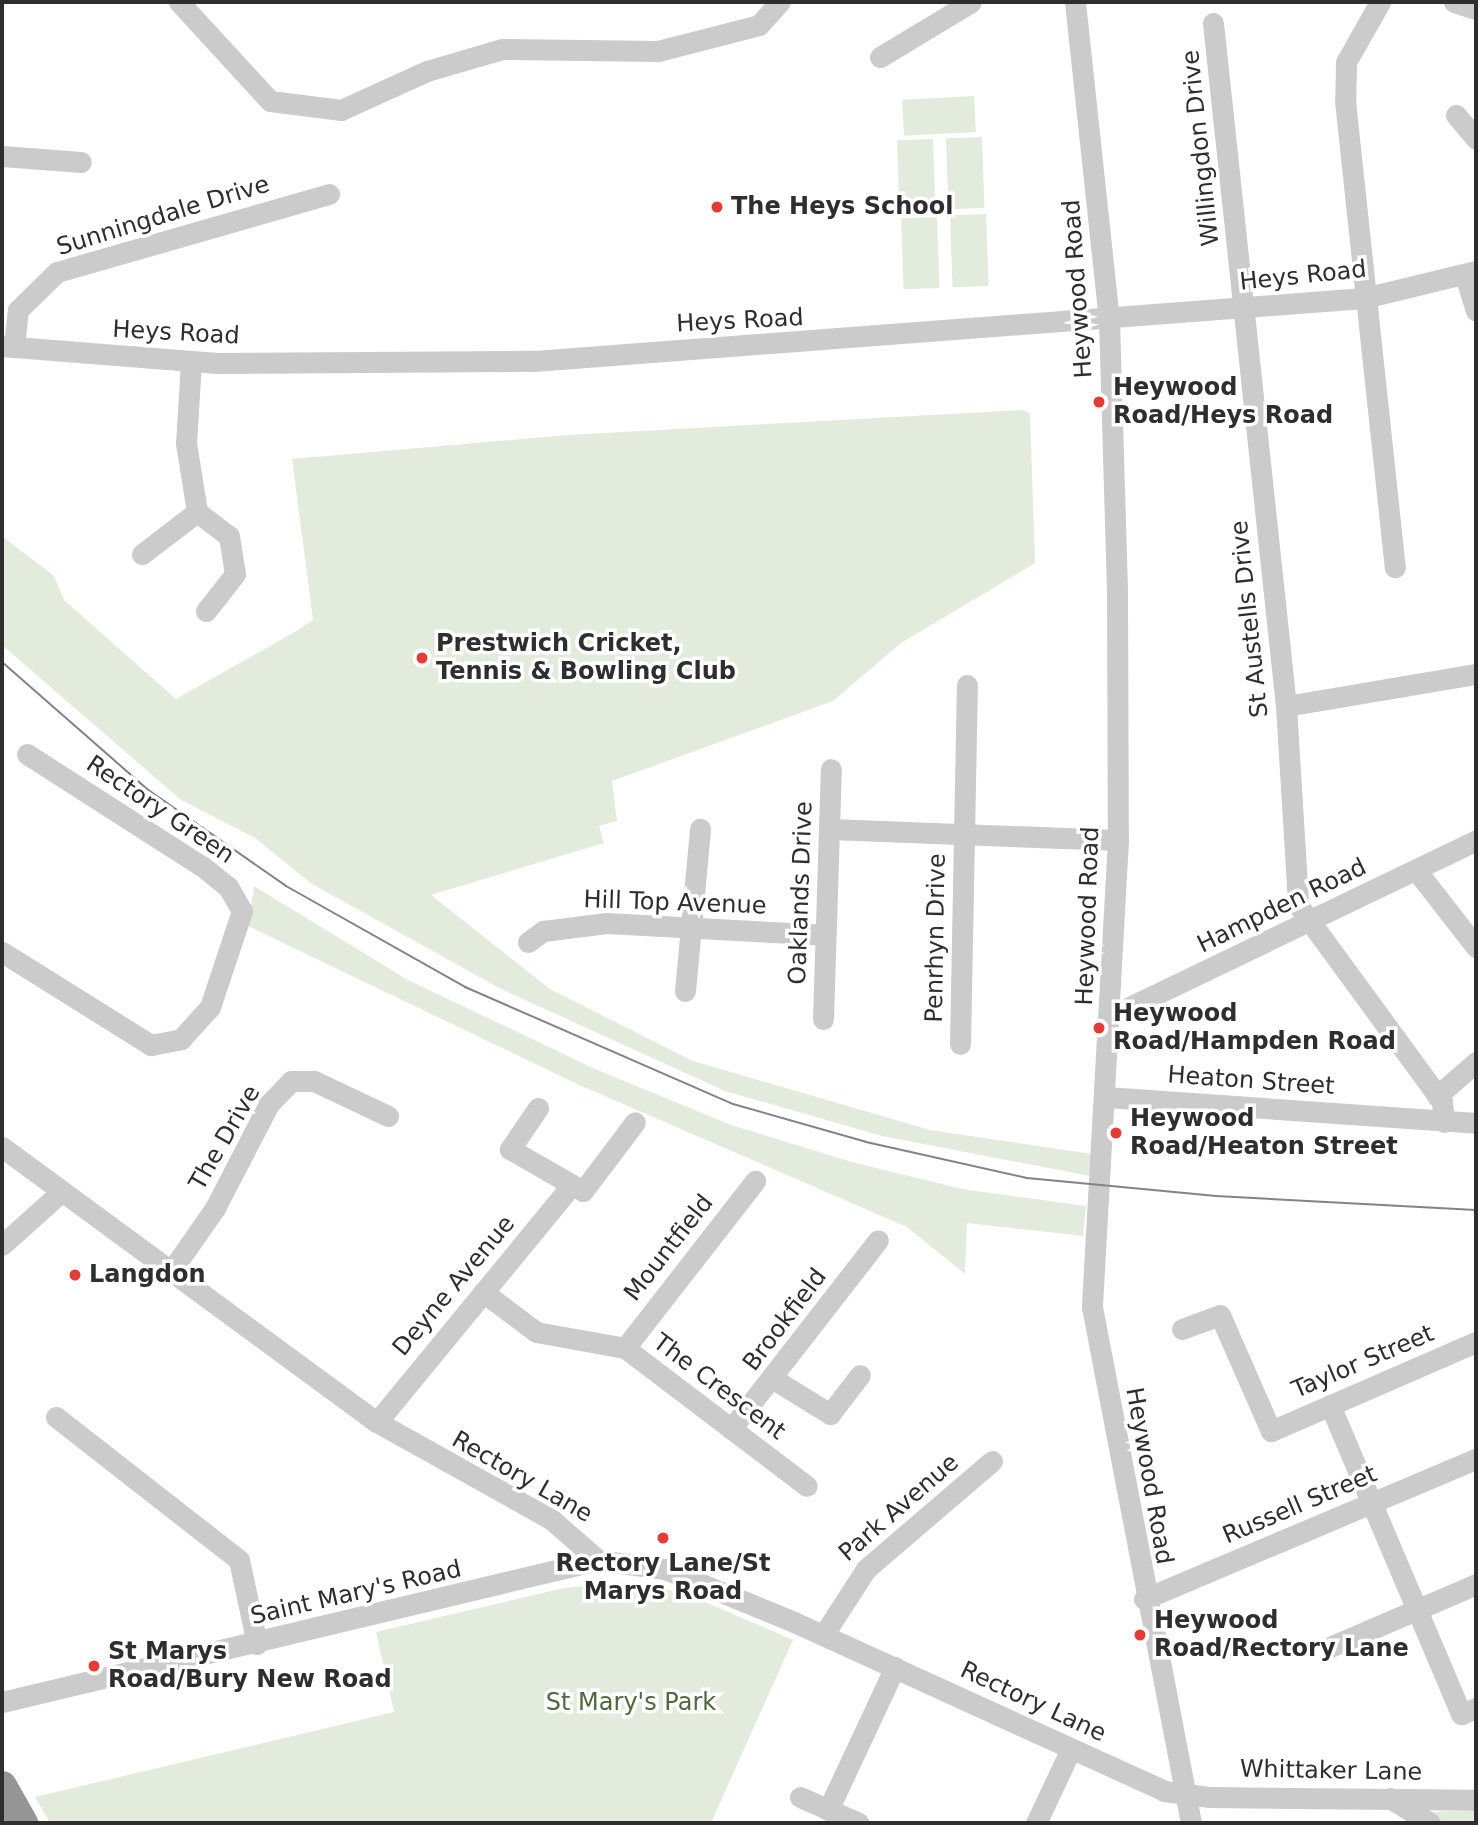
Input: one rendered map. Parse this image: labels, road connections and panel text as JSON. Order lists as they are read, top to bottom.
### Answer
{
  "streets": {
    "street": [
      "Willingdon Drive",
      "Sunningdale Drive",
      "Heys Road",
      "Heywood Road",
      "St Austells Drive",
      "Rectory Green",
      "Oaklands Drive",
      "Hill Top Avenue",
      "Hampden Road",
      "Penrhyn Drive",
      "Heaton Street",
      "The Drive",
      "Mountfield",
      "Deyne Avenue",
      "Brookfield",
      "Taylor Street",
      "The Crescent",
      "Rectory Lane",
      "Russell Street",
      "Park Avenue",
      "Saint Mary's Road",
      "Whittaker Lane"
    ]
  },
  "crossings": [
    ["Willingdon Drive", "Heys Road"],
    ["Willingdon Drive", "St Austells Drive"],
    ["Sunningdale Drive", "Heys Road"],
    ["Heys Road", "Heywood Road"],
    ["Heys Road", "St Austells Drive"],
    ["Heywood Road", "Hampden Road"],
    ["Heywood Road", "Heaton Street"],
    ["Heywood Road", "Rectory Lane"],
    ["Heywood Road", "Russell Street"],
    ["Heywood Road", "Whittaker Lane"],
    ["St Austells Drive", "Hampden Road"],
    ["Oaklands Drive", "Hill Top Avenue"],
    ["The Drive", "Rectory Lane"],
    ["Mountfield", "The Crescent"],
    ["Deyne Avenue", "The Crescent"],
    ["Deyne Avenue", "Rectory Lane"],
    ["Brookfield", "The Crescent"],
    ["Rectory Lane", "Park Avenue"],
    ["Rectory Lane", "Saint Mary's Road"],
    ["Rectory Lane", "Whittaker Lane"]
  ],
  "parks": ["St Mary's Park"],
  "places": [
    "The Heys School",
    "Heywood Road/Heys Road",
    "Prestwich Cricket, Tennis & Bowling Club",
    "Heywood Road/Hampden Road",
    "Heywood Road/Heaton Street",
    "Langdon",
    "Rectory Lane/St Marys Road",
    "Heywood Road/Rectory Lane",
    "St Marys Road/Bury New Road"
  ]
}
